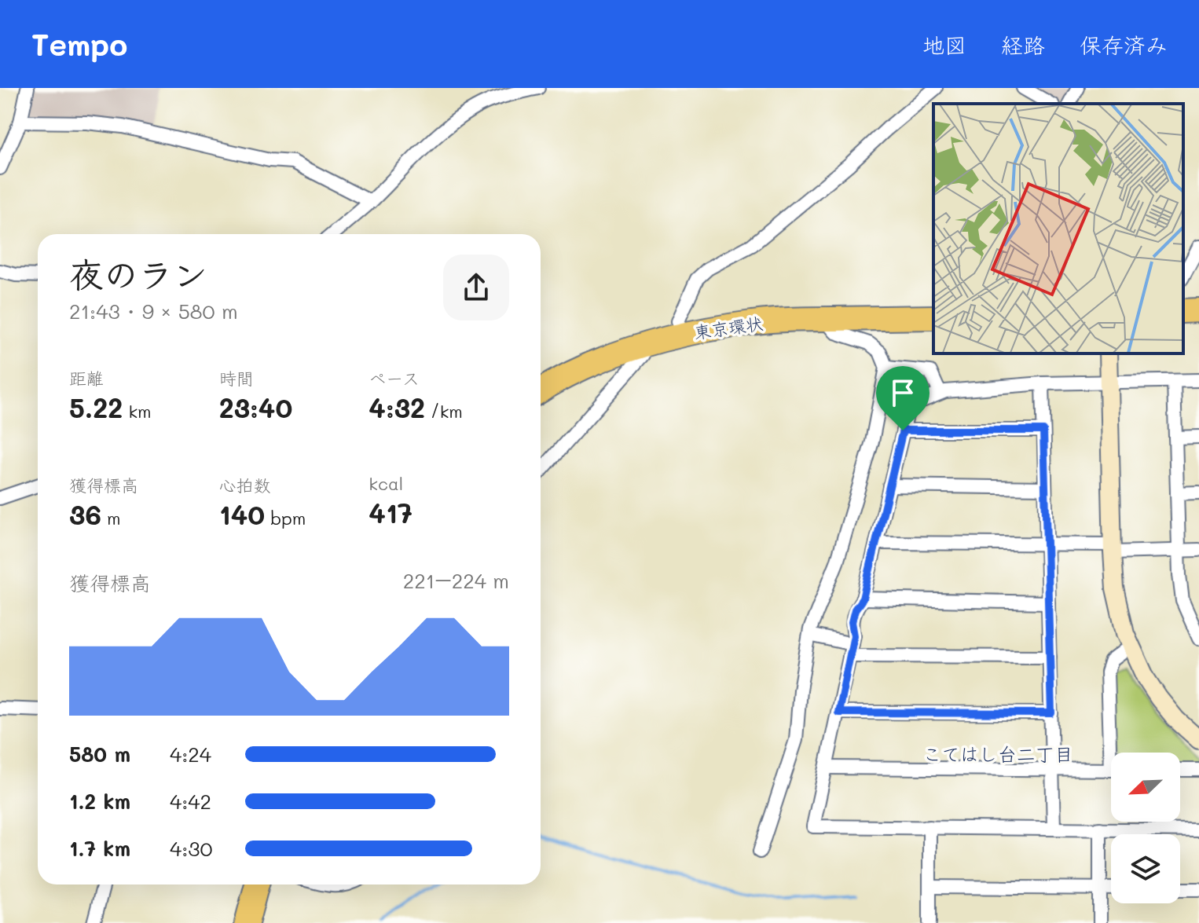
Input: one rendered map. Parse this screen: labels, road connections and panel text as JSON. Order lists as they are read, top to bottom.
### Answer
{
  "streets": {
    "highway": ["東京環状"]
  },
  "districts": ["こてはし台二丁目"],
  "north": "bottom left",
  "page": {
    "header": "Tempo",
    "nav": ["地図", "経路", "保存済み"],
    "heading": ["夜のラン", "21:43 · 9 × 580 m"],
    "stats": [
      ["距離", "5.22 km"],
      ["時間", "23:40"],
      ["ペース", "4:32 /km"],
      ["獲得標高", "36 m"],
      ["心拍数", "140 bpm"],
      ["kcal", "417"]
    ],
    "chart": ["獲得標高", "221–224 m"],
    "list": [
      {
        "name": "580 m",
        "note": "4:24"
      },
      {
        "name": "1.2 km",
        "note": "4:42"
      },
      {
        "name": "1.7 km",
        "note": "4:30"
      }
    ]
  }
}
